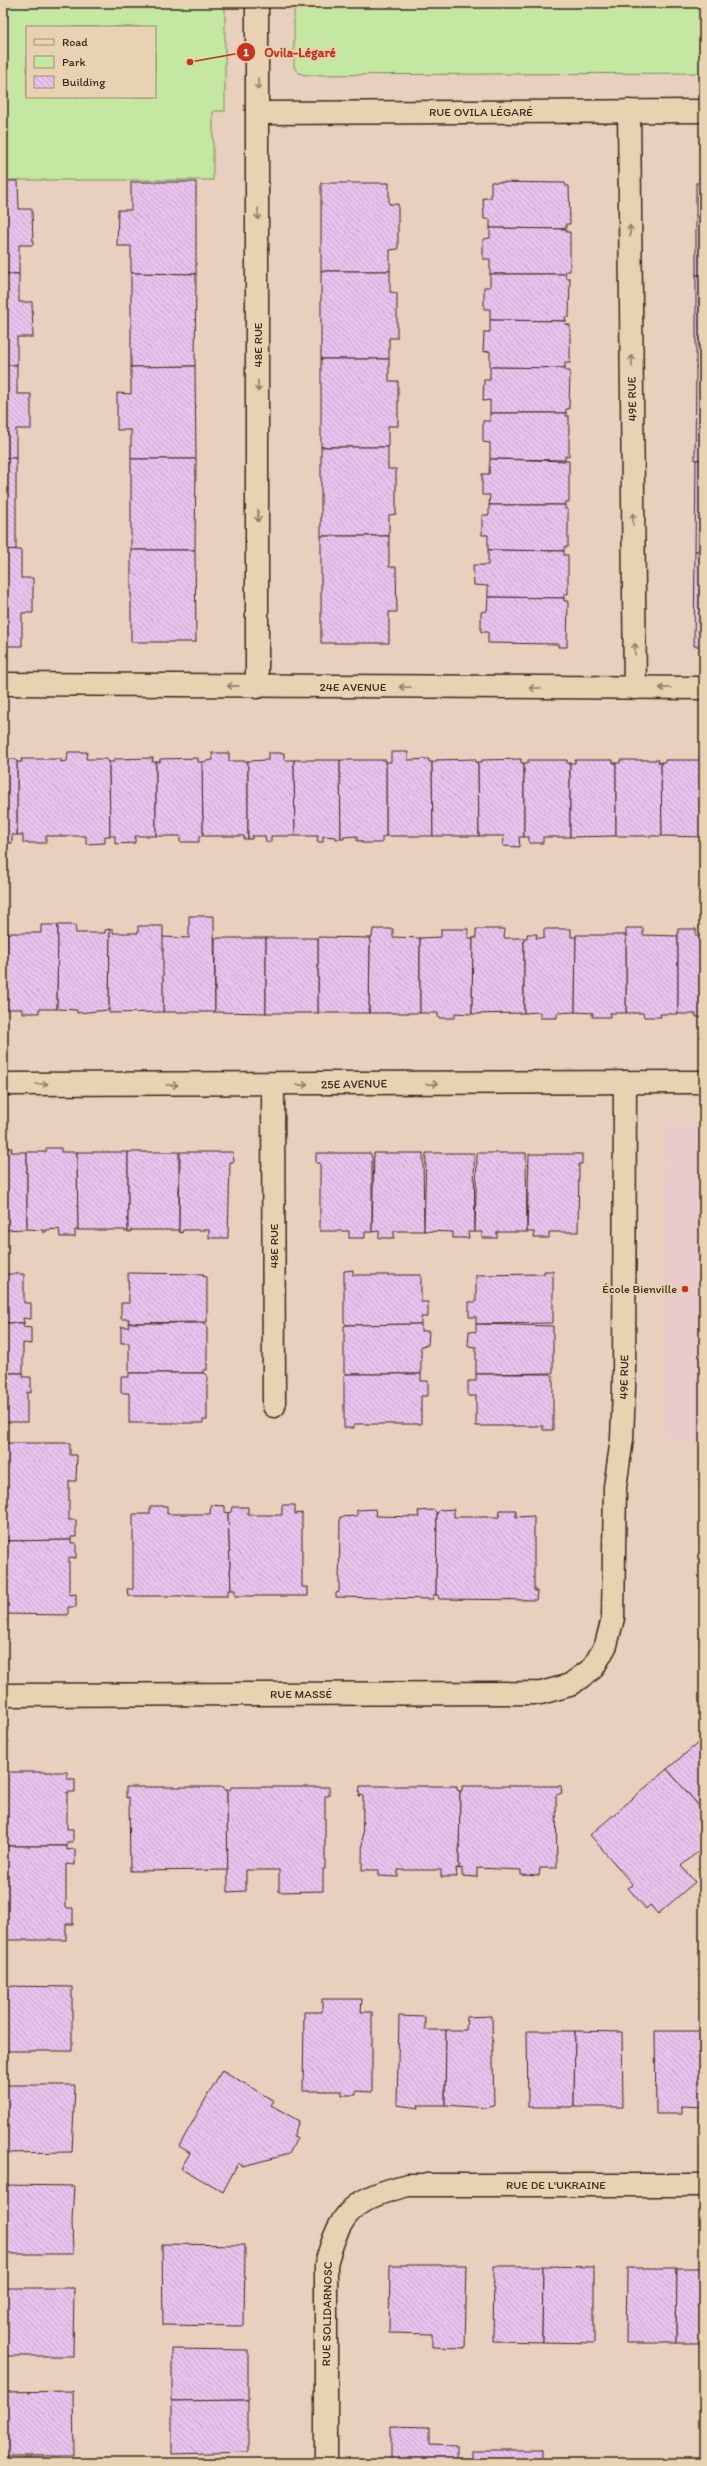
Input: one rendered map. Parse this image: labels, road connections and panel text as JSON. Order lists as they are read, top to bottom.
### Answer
{
  "streets": {
    "street": [
      "RUE OVILA LÉGARÉ",
      "48E RUE",
      "49E RUE",
      "24E AVENUE",
      "25E AVENUE",
      "RUE MASSÉ",
      "RUE DE L'UKRAINE",
      "RUE SOLIDARNOSC"
    ]
  },
  "crossings": [
    ["RUE OVILA LÉGARÉ", "48E RUE"],
    ["RUE OVILA LÉGARÉ", "49E RUE"],
    ["48E RUE", "24E AVENUE"],
    ["48E RUE", "25E AVENUE"],
    ["49E RUE", "24E AVENUE"],
    ["49E RUE", "25E AVENUE"],
    ["49E RUE", "RUE MASSÉ"],
    ["RUE DE L'UKRAINE", "RUE SOLIDARNOSC"]
  ],
  "one_way": [
    "48E RUE",
    "49E RUE",
    "24E AVENUE",
    "25E AVENUE"
  ],
  "places": ["Ovila-Légaré", "École Bienville"],
  "legend": ["Road", "Park", "Building"]
}
